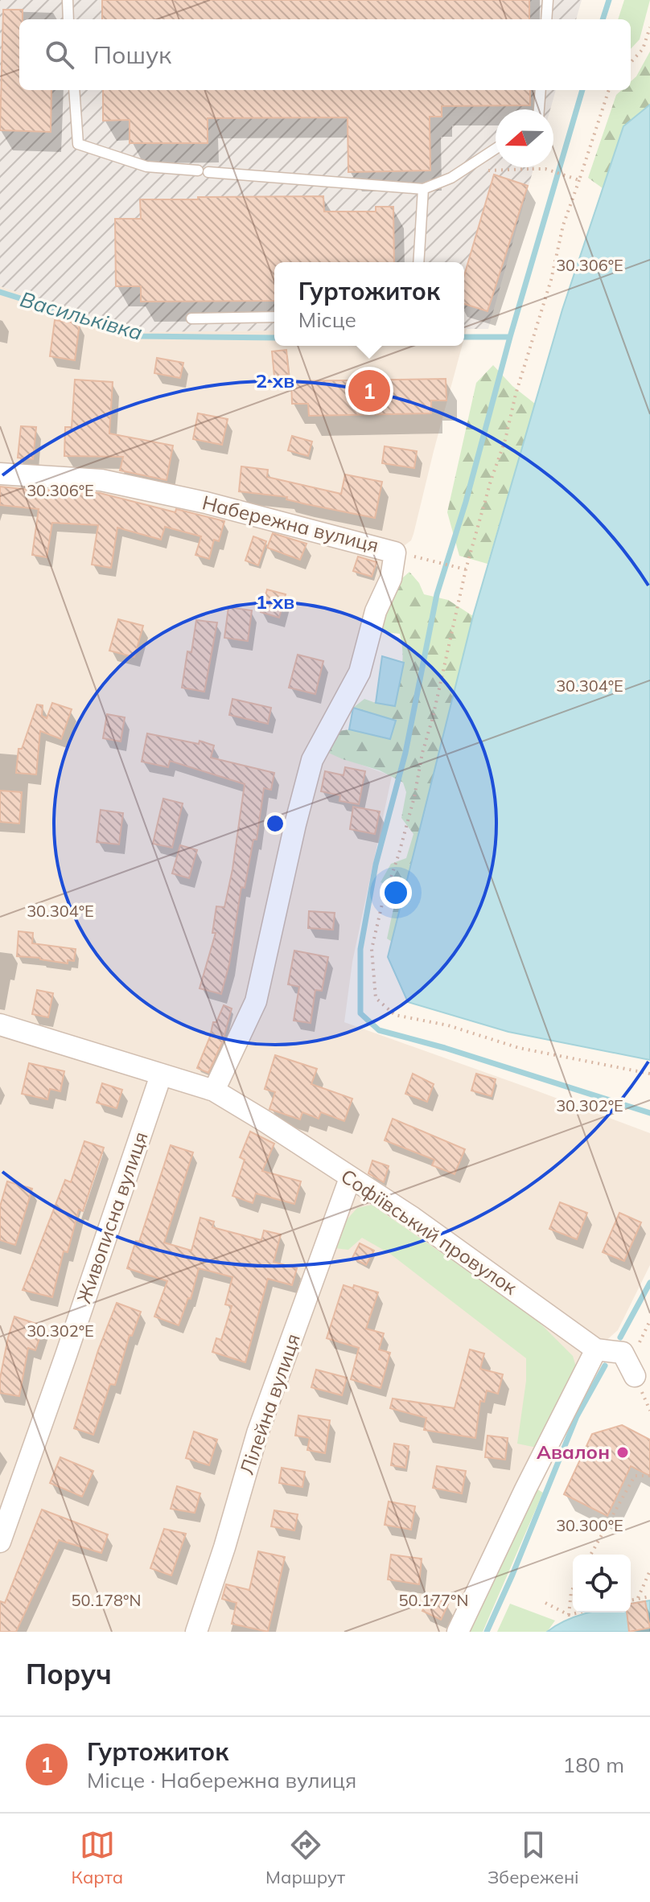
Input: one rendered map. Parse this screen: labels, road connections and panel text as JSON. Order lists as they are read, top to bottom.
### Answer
{
  "streets": {
    "street": [
      "Набережна вулиця",
      "Живописна вулиця",
      "Софіївський провулок",
      "Лілейна вулиця"
    ]
  },
  "crossings": [
    ["Набережна вулиця", "Софіївський провулок"],
    ["Живописна вулиця", "Софіївський провулок"],
    ["Софіївський провулок", "Лілейна вулиця"]
  ],
  "water": ["Васильківка"],
  "places": ["Авалон"],
  "north": "left",
  "page": {
    "search": "Пошук",
    "popup": ["Гуртожиток", "Місце"],
    "pins": "1",
    "heading": "Поруч",
    "list": [
      {
        "mark": "1",
        "name": "Гуртожиток",
        "note": "Місце · Набережна вулиця",
        "value": "180 m"
      }
    ],
    "nav": ["Карта", "Маршрут", "Збережені"]
  },
  "coordinates": [
    "30.306°E",
    "30.304°E",
    "30.302°E",
    "30.300°E",
    "50.178°N",
    "50.177°N"
  ],
  "rings": ["2 хв", "1 хв"]
}
